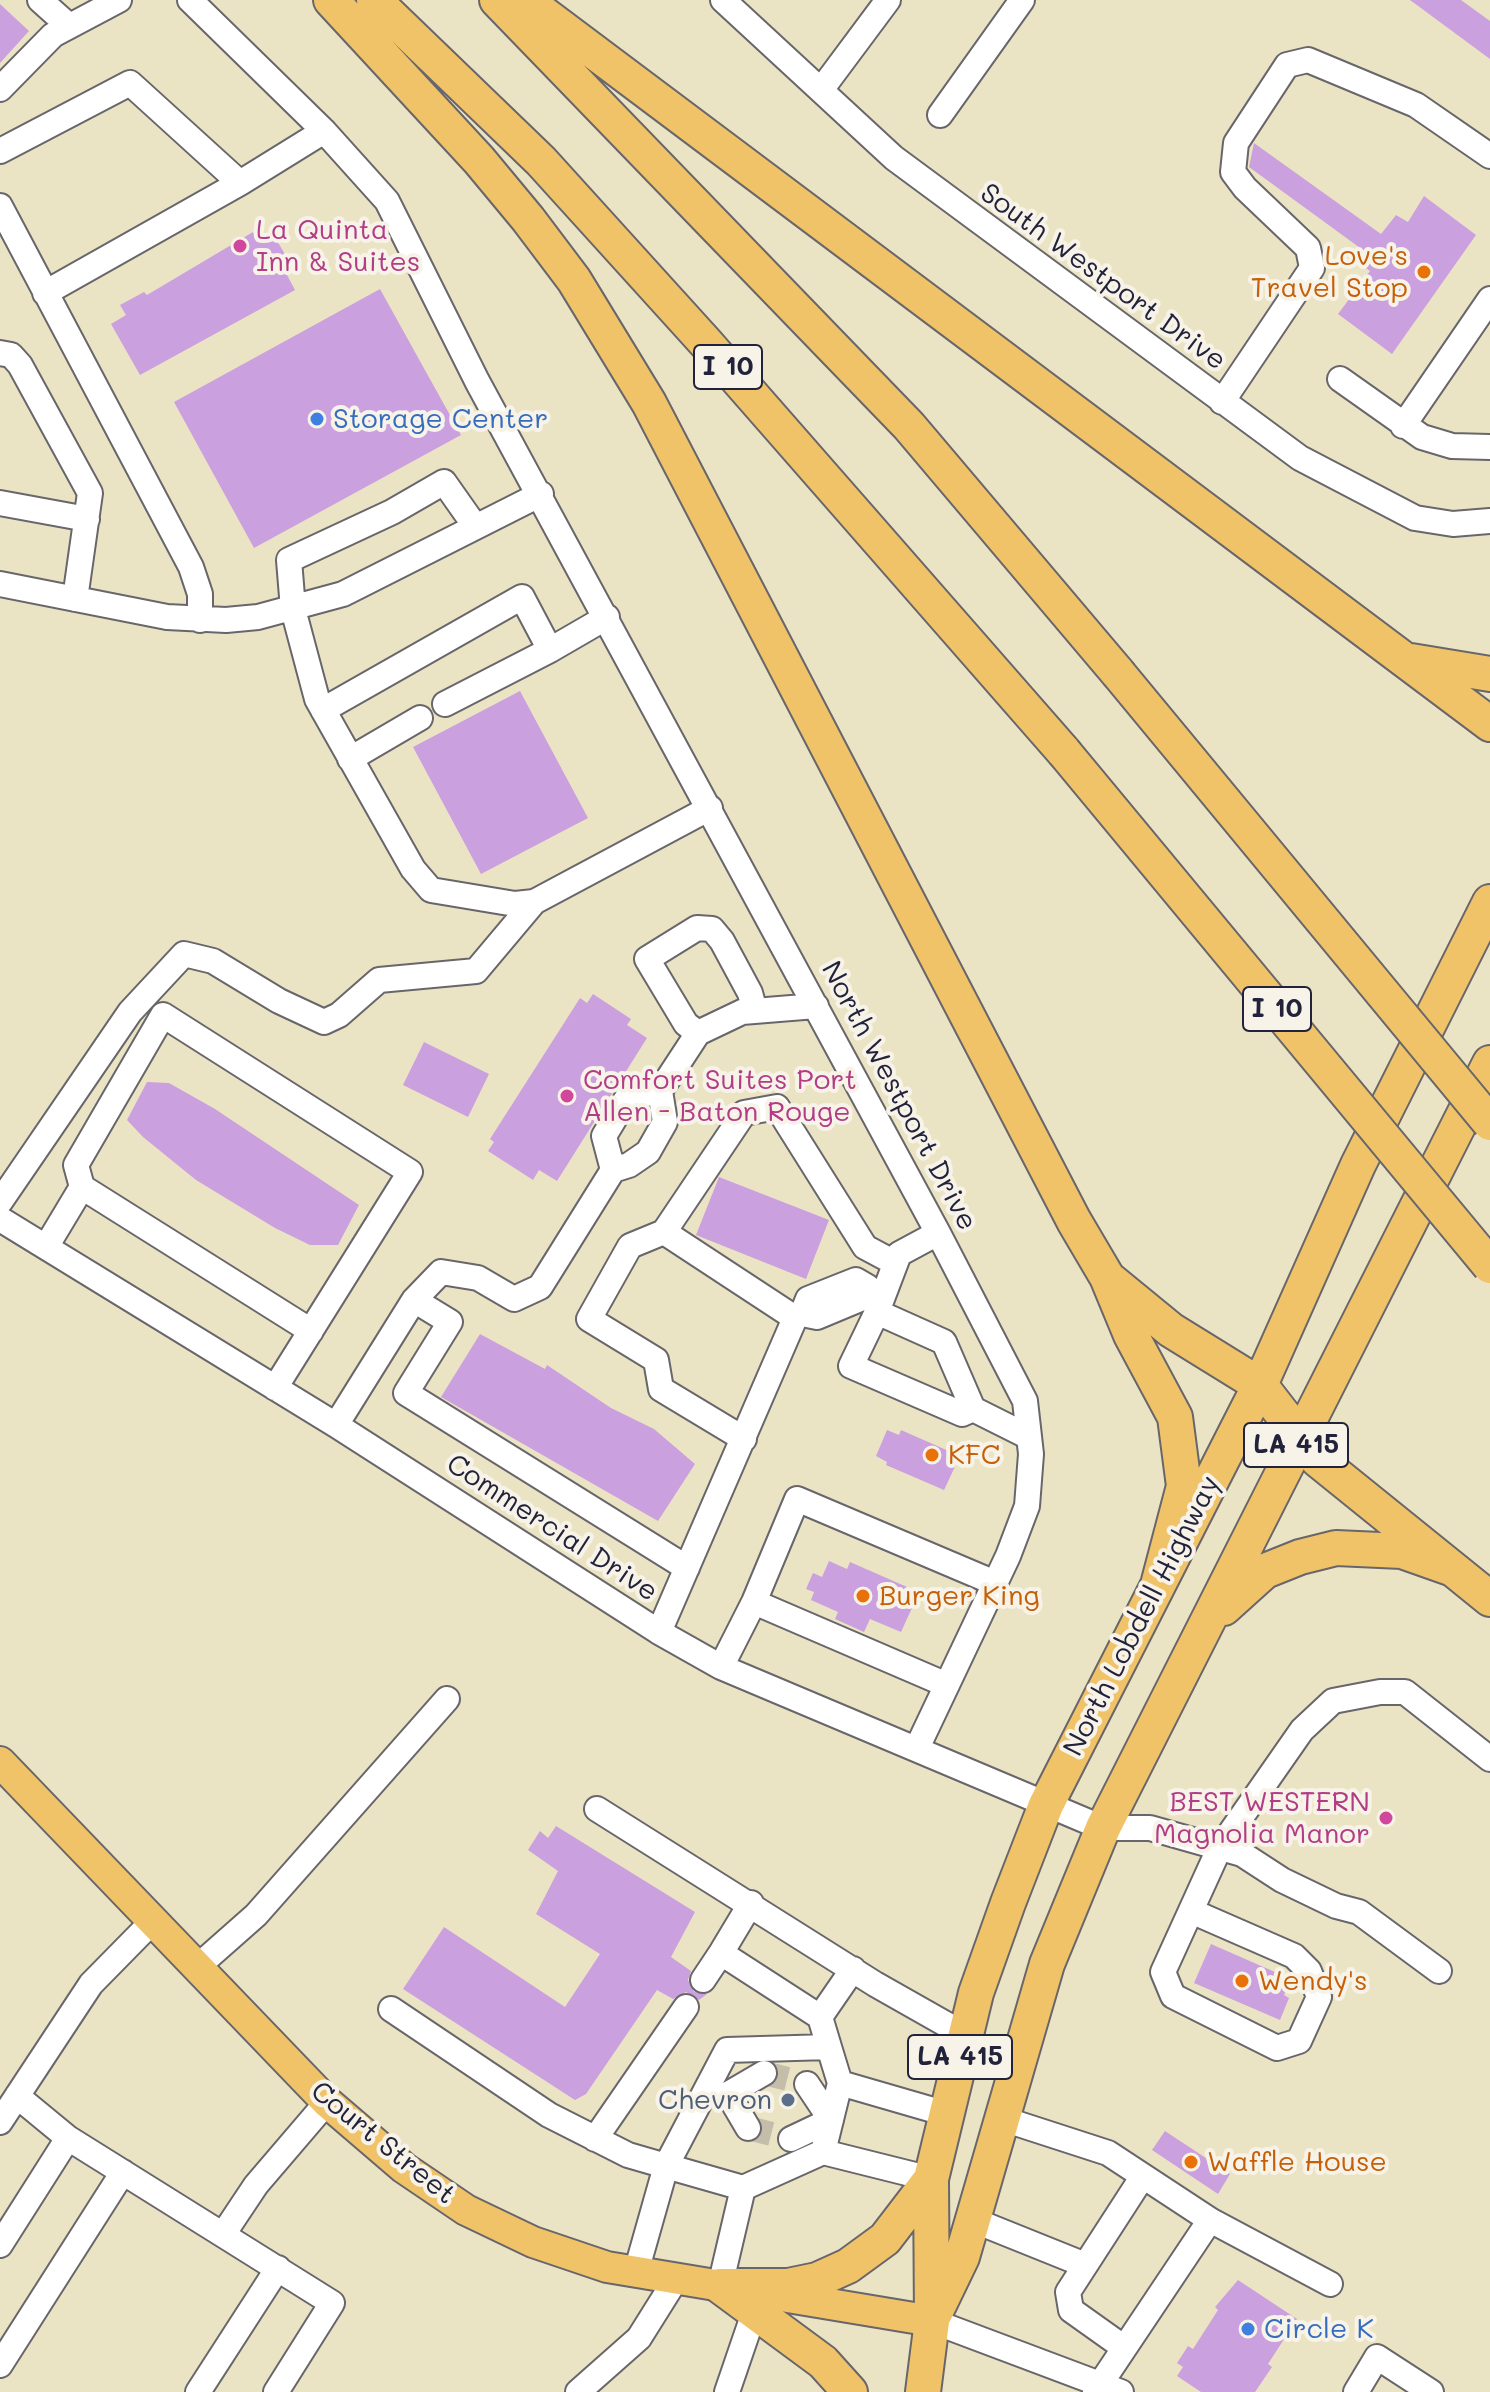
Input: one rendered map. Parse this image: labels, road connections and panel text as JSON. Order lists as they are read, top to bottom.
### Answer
{
  "streets": {
    "highway": ["I 10", "LA 415", "North Lobdell Highway"],
    "main road": ["Court Street"],
    "street": ["South Westport Drive", "North Westport Drive", "Commercial Drive"]
  },
  "crossings": [
    ["North Westport Drive", "Commercial Drive"],
    ["Commercial Drive", "North Lobdell Highway"],
    ["North Lobdell Highway", "Court Street"]
  ],
  "places": [
    "La Quinta Inn & Suites",
    "Love's Travel Stop",
    "Storage Center",
    "Comfort Suites Port Allen - Baton Rouge",
    "KFC",
    "Burger King",
    "BEST WESTERN Magnolia Manor",
    "Wendy's",
    "Chevron",
    "Waffle House",
    "Circle K"
  ]
}
